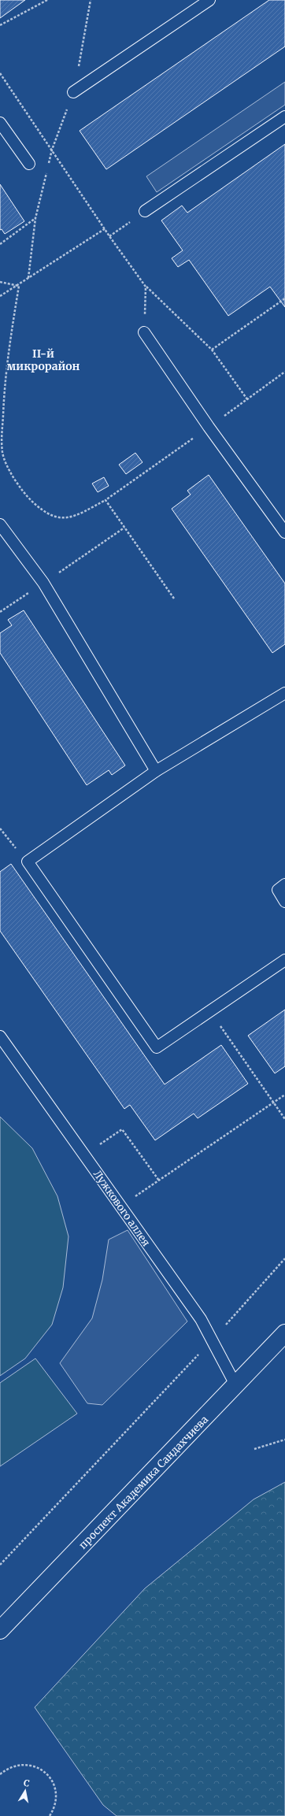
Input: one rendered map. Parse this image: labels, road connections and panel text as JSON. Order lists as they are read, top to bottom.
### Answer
{
  "streets": {
    "main road": ["проспект Академика Сандахчиева"],
    "lane": ["Лужкового аллея"]
  },
  "crossings": [
    ["Лужкового аллея", "проспект Академика Сандахчиева"]
  ],
  "districts": ["II-й микрорайон"],
  "north": "top"
}
